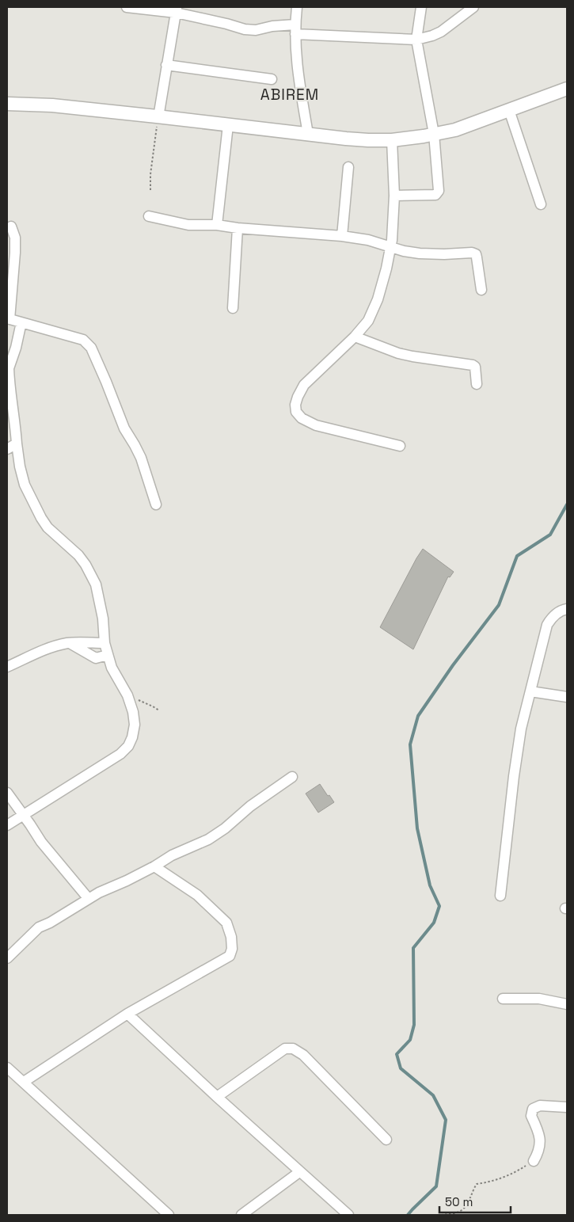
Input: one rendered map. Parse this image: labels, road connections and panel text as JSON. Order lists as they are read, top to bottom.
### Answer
{
  "districts": ["ABIREM"],
  "scale_bar": "50 m"
}
